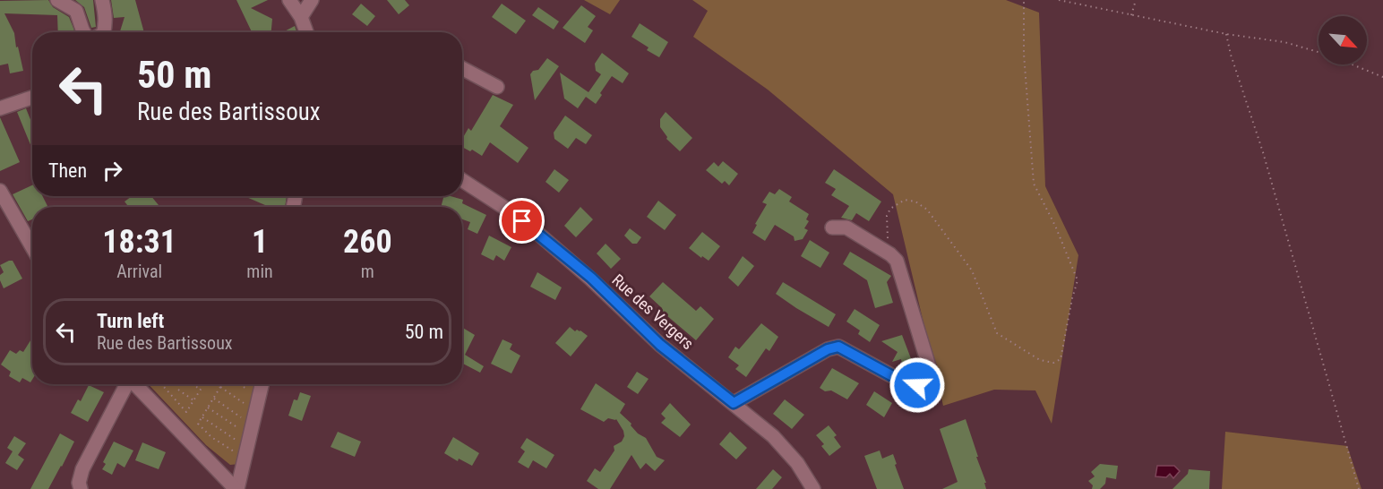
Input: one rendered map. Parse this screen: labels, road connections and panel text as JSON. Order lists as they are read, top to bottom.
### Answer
{
  "streets": {
    "street": ["Rue des Vergers"]
  },
  "north": "bottom right",
  "page": {
    "turn": ["50 m", "Rue des Bartissoux"],
    "then": "Then",
    "eta": [
      "18:31",
      "Arrival",
      "1",
      "min",
      "260",
      "m"
    ],
    "list": [
      {
        "name": "Turn left",
        "note": "Rue des Bartissoux",
        "value": "50 m"
      }
    ]
  }
}
